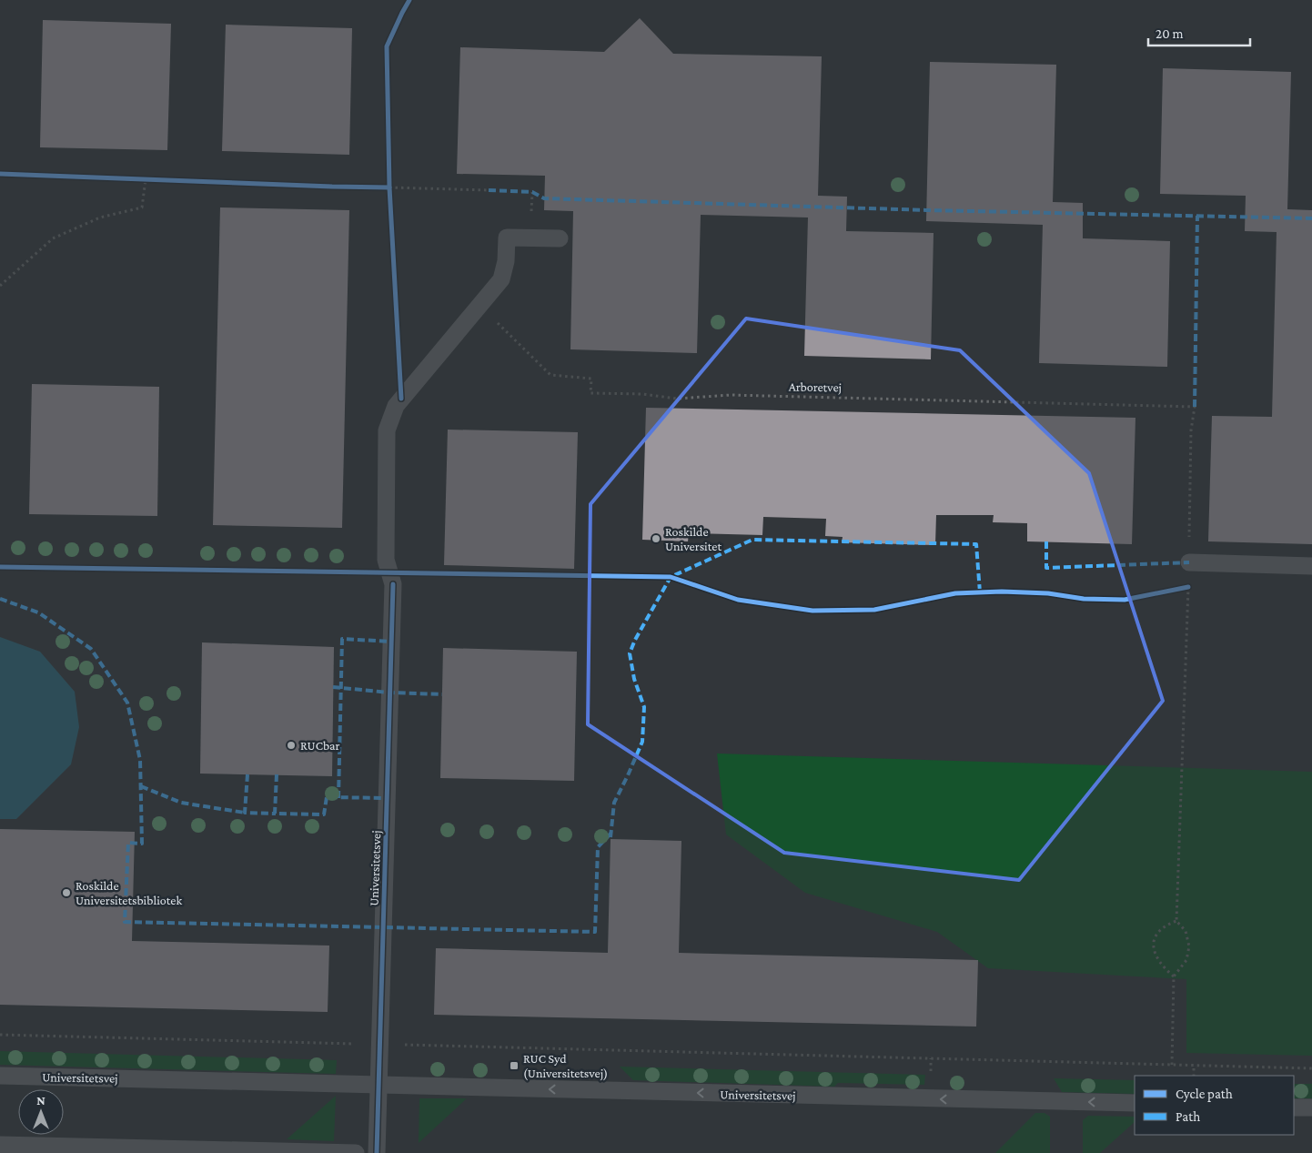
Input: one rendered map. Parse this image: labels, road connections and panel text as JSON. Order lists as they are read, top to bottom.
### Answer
{
  "streets": {
    "lane": ["Universitetsvej"],
    "path": ["Arboretvej"]
  },
  "crossings": [
    ["Arboretvej", "Universitetsvej"]
  ],
  "one_way": ["Universitetsvej"],
  "places": {
    "other": ["Roskilde Universitet", "RUCbar", "Roskilde Universitetsbibliotek"],
    "transit": ["RUC Syd (Universitetsvej)"]
  },
  "legend": ["Cycle path", "Path"],
  "scale_bar": "20 m",
  "north": "top"
}
